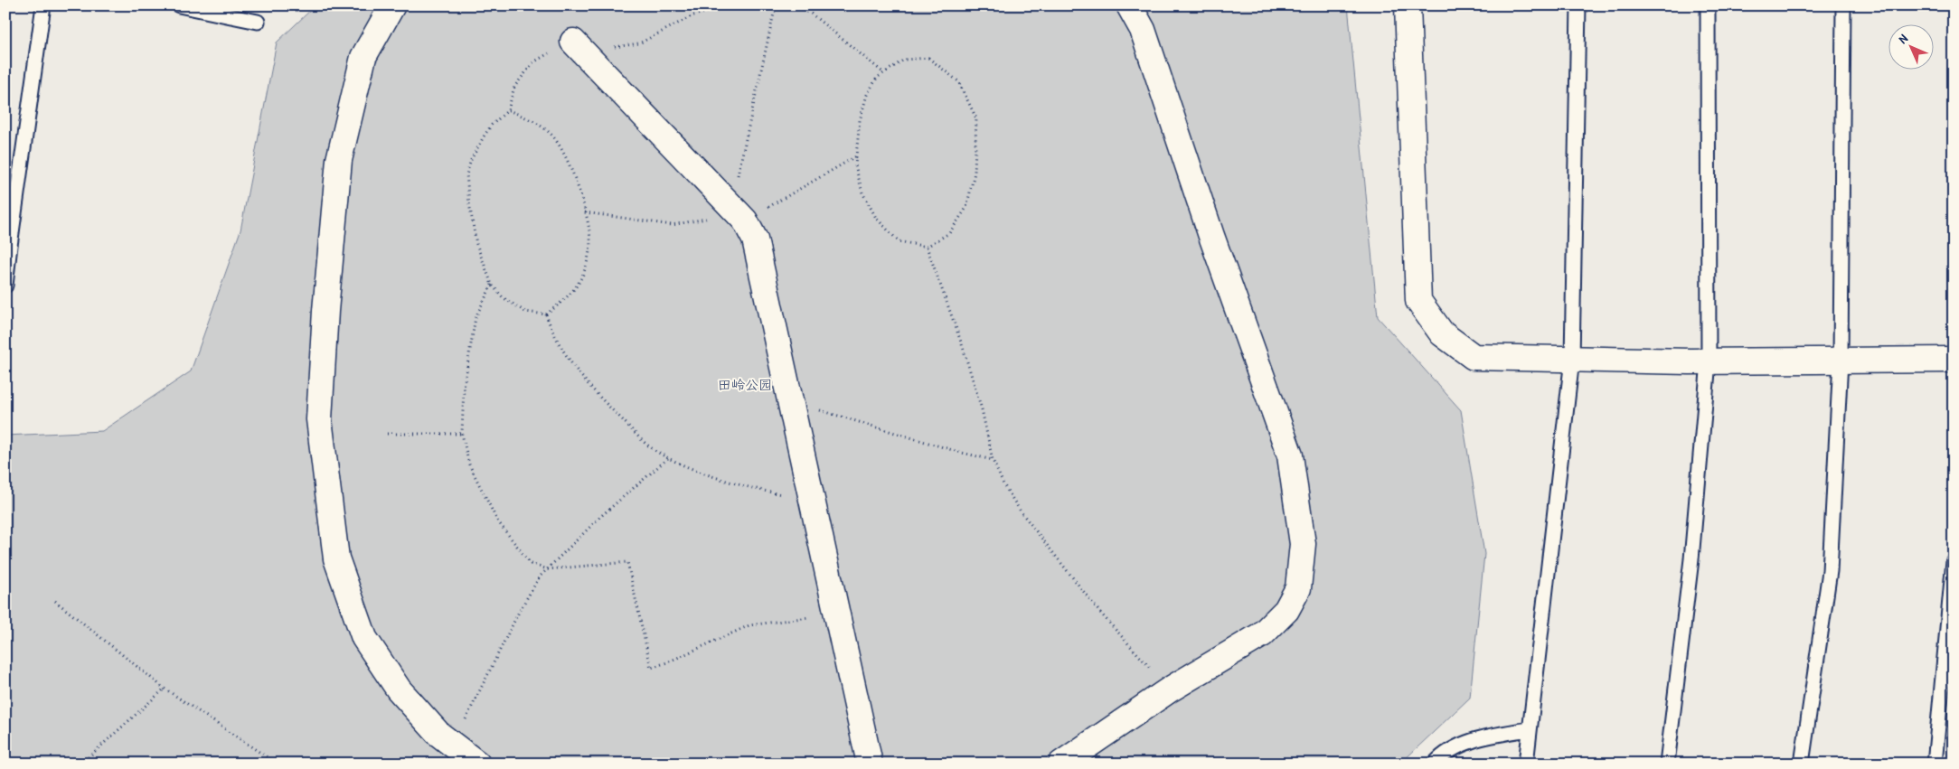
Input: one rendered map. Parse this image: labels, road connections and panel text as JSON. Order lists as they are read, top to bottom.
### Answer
{
  "parks": ["田岭公园"],
  "north": "top left"
}
